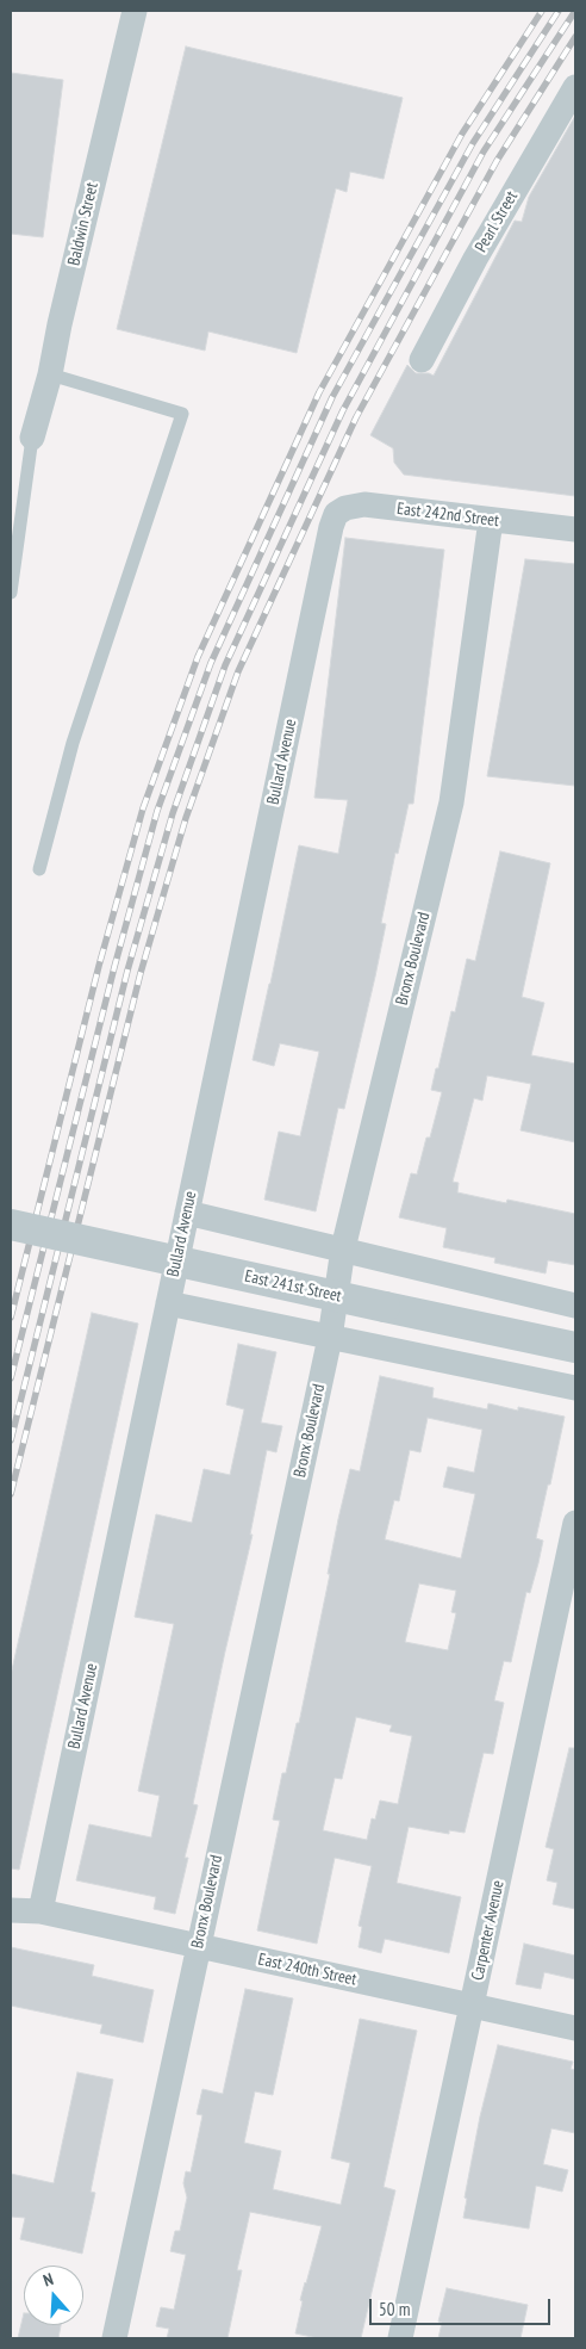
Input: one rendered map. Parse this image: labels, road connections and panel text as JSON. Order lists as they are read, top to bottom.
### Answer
{
  "streets": {
    "street": [
      "Pearl Street",
      "Baldwin Street",
      "East 242nd Street",
      "Bullard Avenue",
      "Bronx Boulevard",
      "East 241st Street",
      "Carpenter Avenue",
      "East 240th Street"
    ]
  },
  "crossings": [
    ["East 242nd Street", "Bullard Avenue"],
    ["East 242nd Street", "Bronx Boulevard"],
    ["Bullard Avenue", "East 240th Street"],
    ["Bronx Boulevard", "East 240th Street"],
    ["Carpenter Avenue", "East 240th Street"]
  ],
  "scale_bar": "50 m",
  "north": "top"
}
